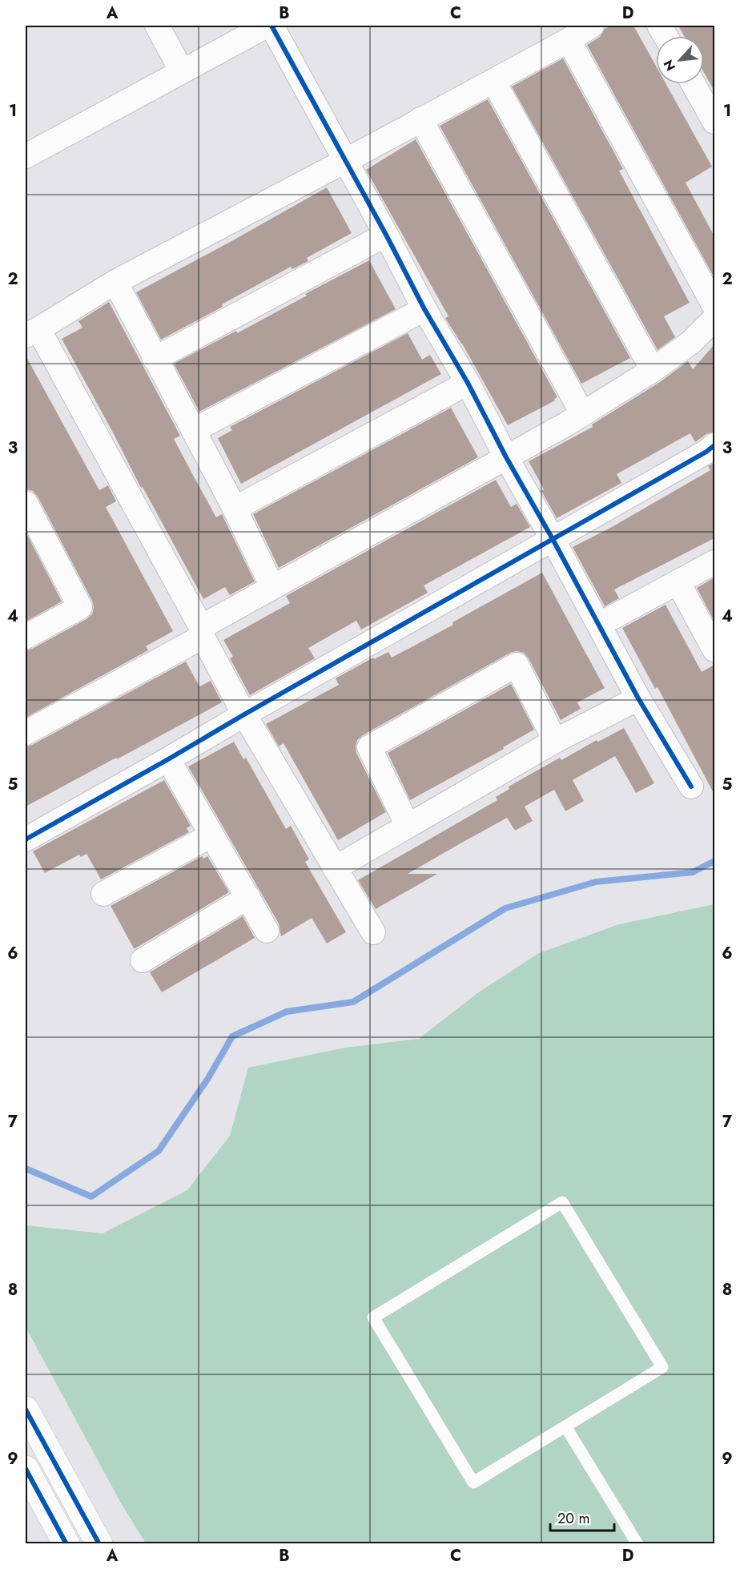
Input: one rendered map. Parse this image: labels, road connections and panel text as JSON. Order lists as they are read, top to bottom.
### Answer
{
  "scale_bar": "20 m",
  "north": "bottom left",
  "grid": {
    "columns": [
      "A",
      "B",
      "C",
      "D"
    ],
    "rows": [
      "1",
      "2",
      "3",
      "4",
      "5",
      "6",
      "7",
      "8",
      "9"
    ]
  }
}
